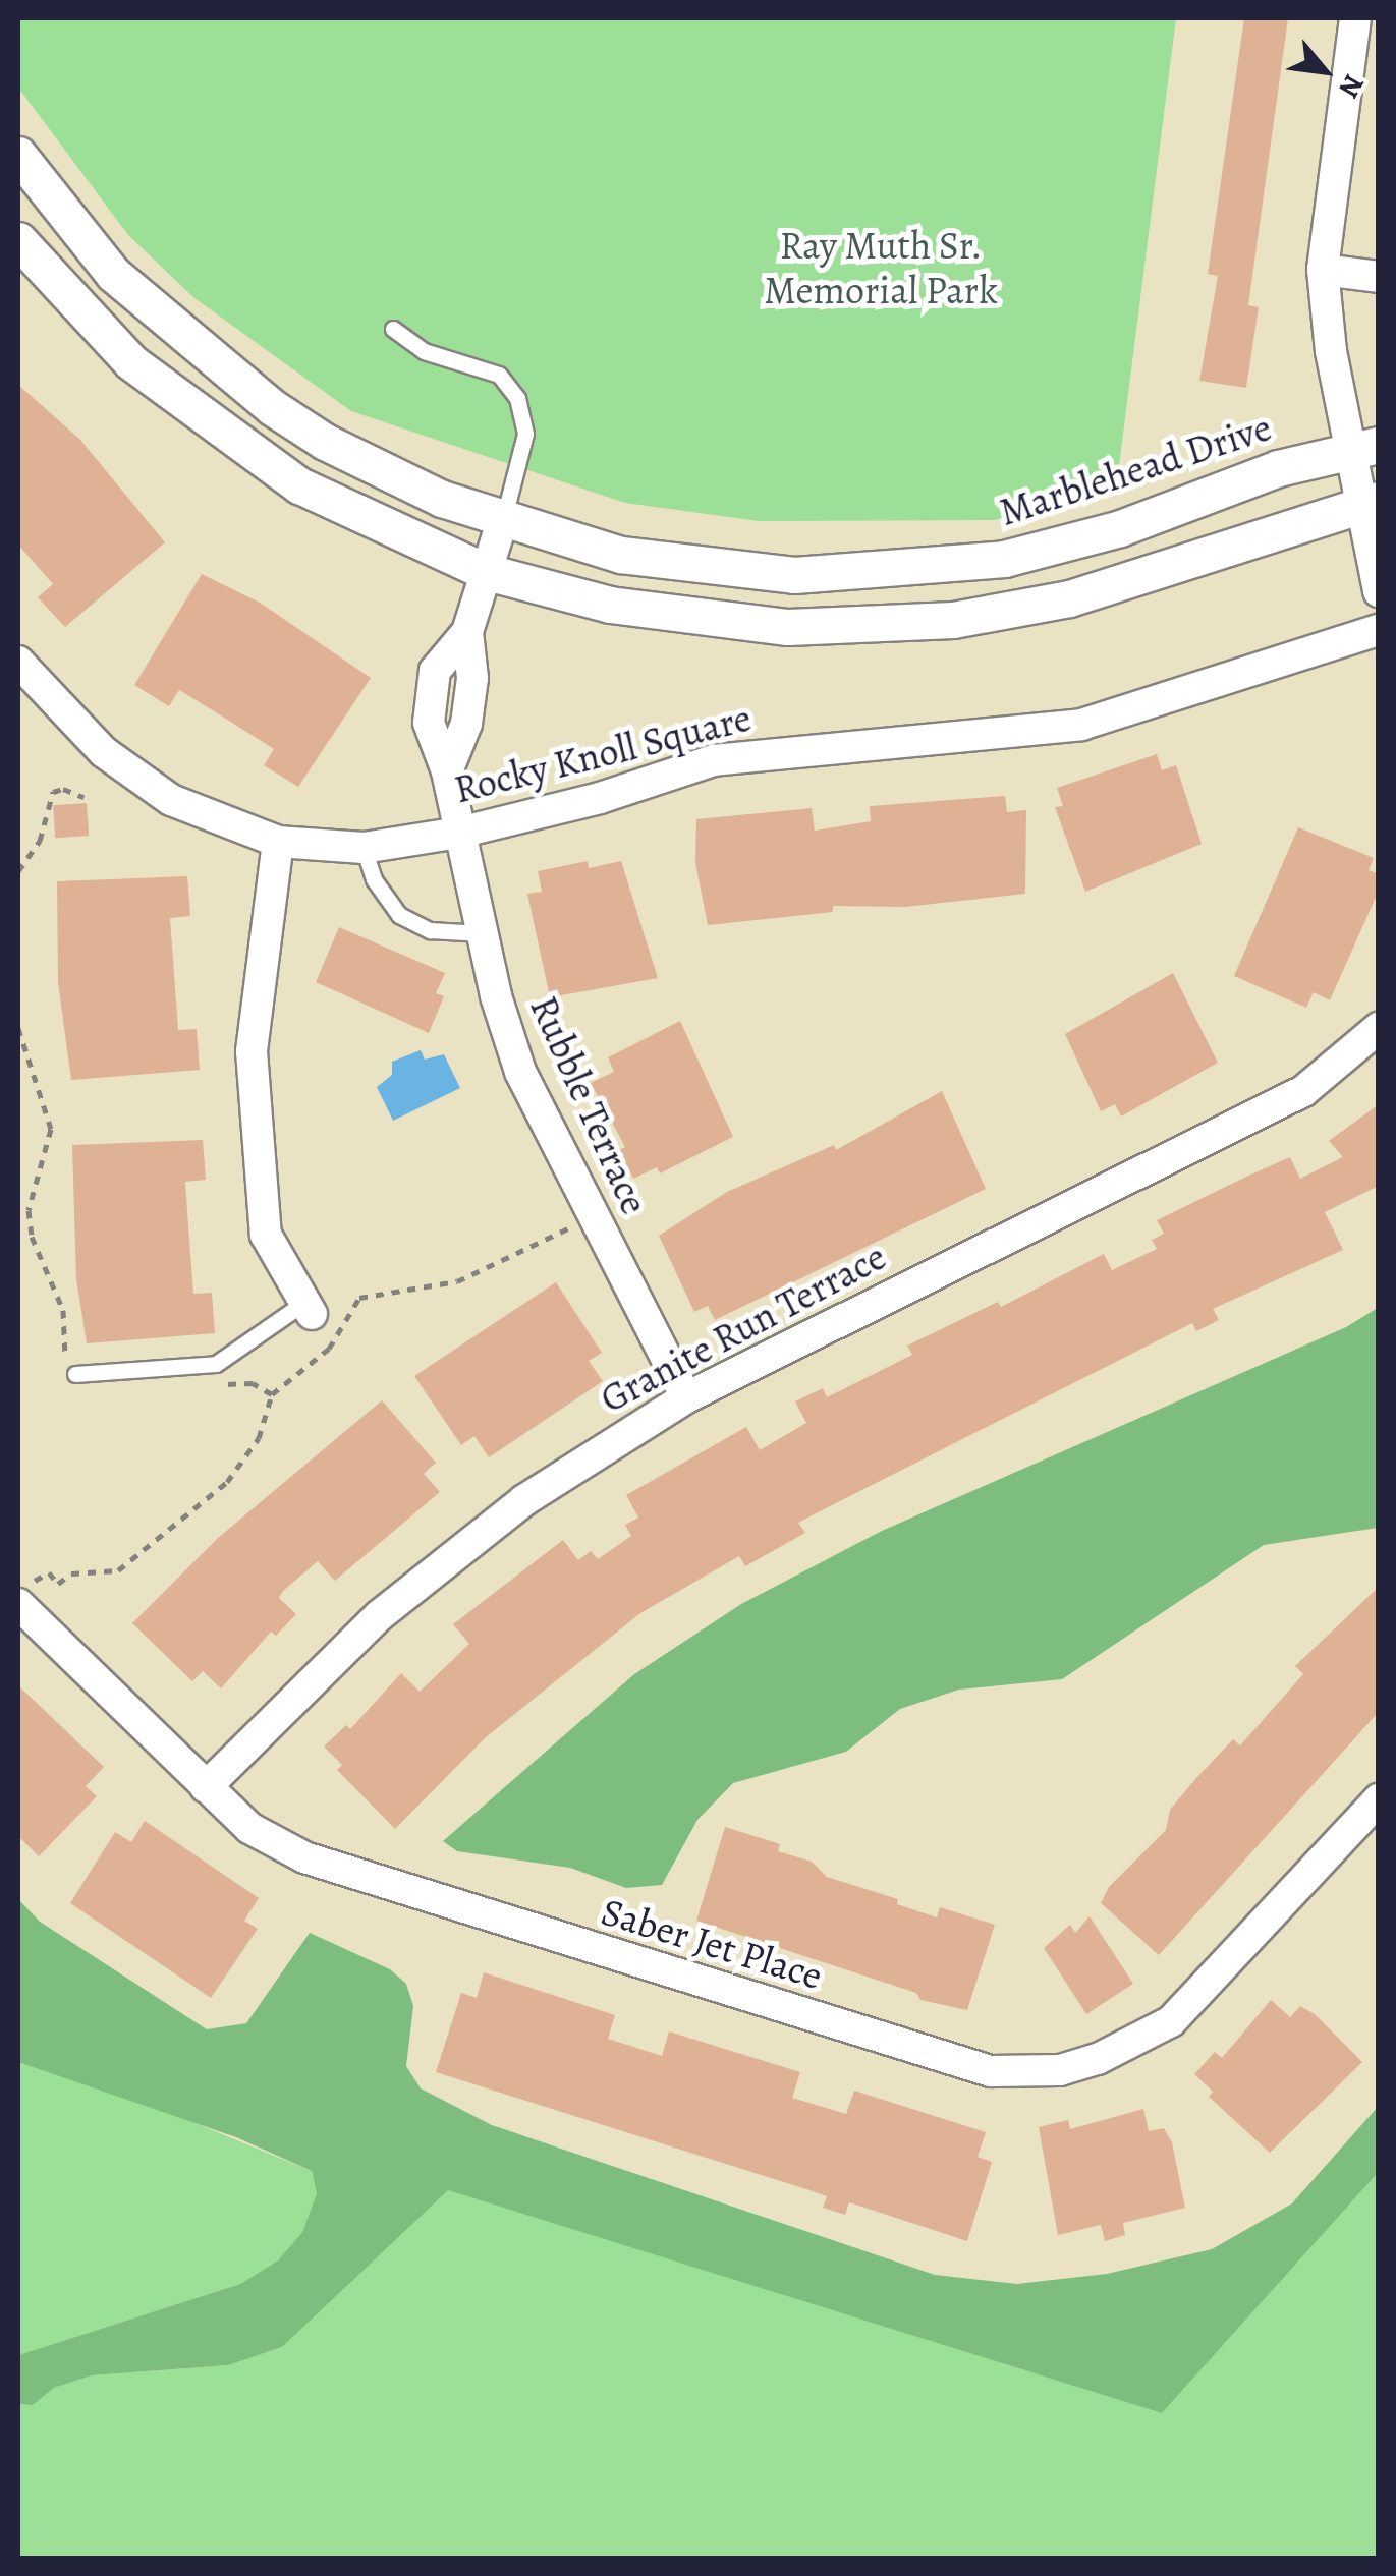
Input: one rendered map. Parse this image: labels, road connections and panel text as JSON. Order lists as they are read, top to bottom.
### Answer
{
  "streets": {
    "street": [
      "Marblehead Drive",
      "Rocky Knoll Square",
      "Rubble Terrace",
      "Granite Run Terrace",
      "Saber Jet Place"
    ]
  },
  "crossings": [
    ["Marblehead Drive", "Rubble Terrace"],
    ["Rocky Knoll Square", "Rubble Terrace"],
    ["Rubble Terrace", "Granite Run Terrace"],
    ["Granite Run Terrace", "Saber Jet Place"]
  ],
  "parks": ["Ray Muth Sr. Memorial Park"],
  "north": "bottom right"
}
